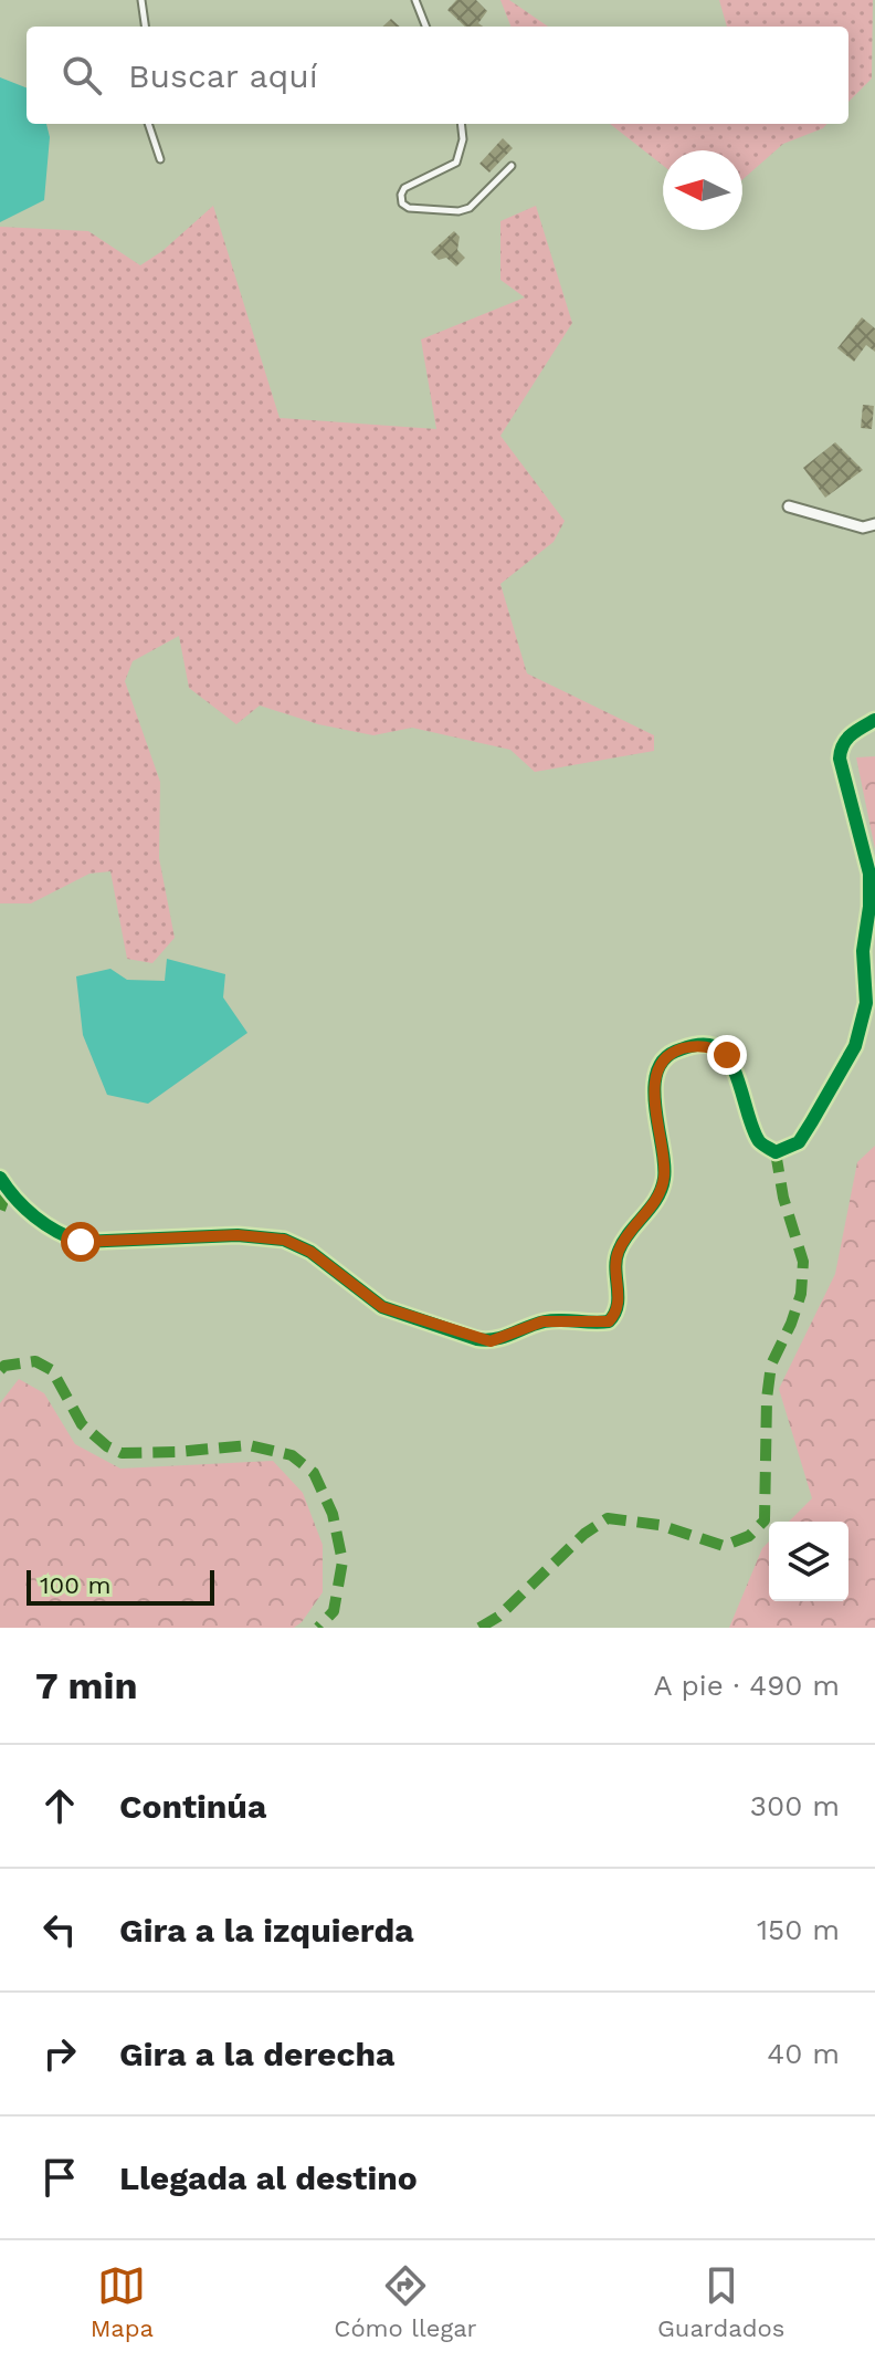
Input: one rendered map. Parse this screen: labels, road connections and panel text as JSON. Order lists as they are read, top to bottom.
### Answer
{
  "scale_bar": "100 m",
  "north": "left",
  "page": {
    "search": "Buscar aquí",
    "scale": "100 m",
    "heading": ["7 min", "A pie · 490 m"],
    "list": [
      ["Continúa", "300 m"],
      ["Gira a la izquierda", "150 m"],
      ["Gira a la derecha", "40 m"],
      "Llegada al destino"
    ],
    "nav": ["Mapa", "Cómo llegar", "Guardados"]
  }
}
